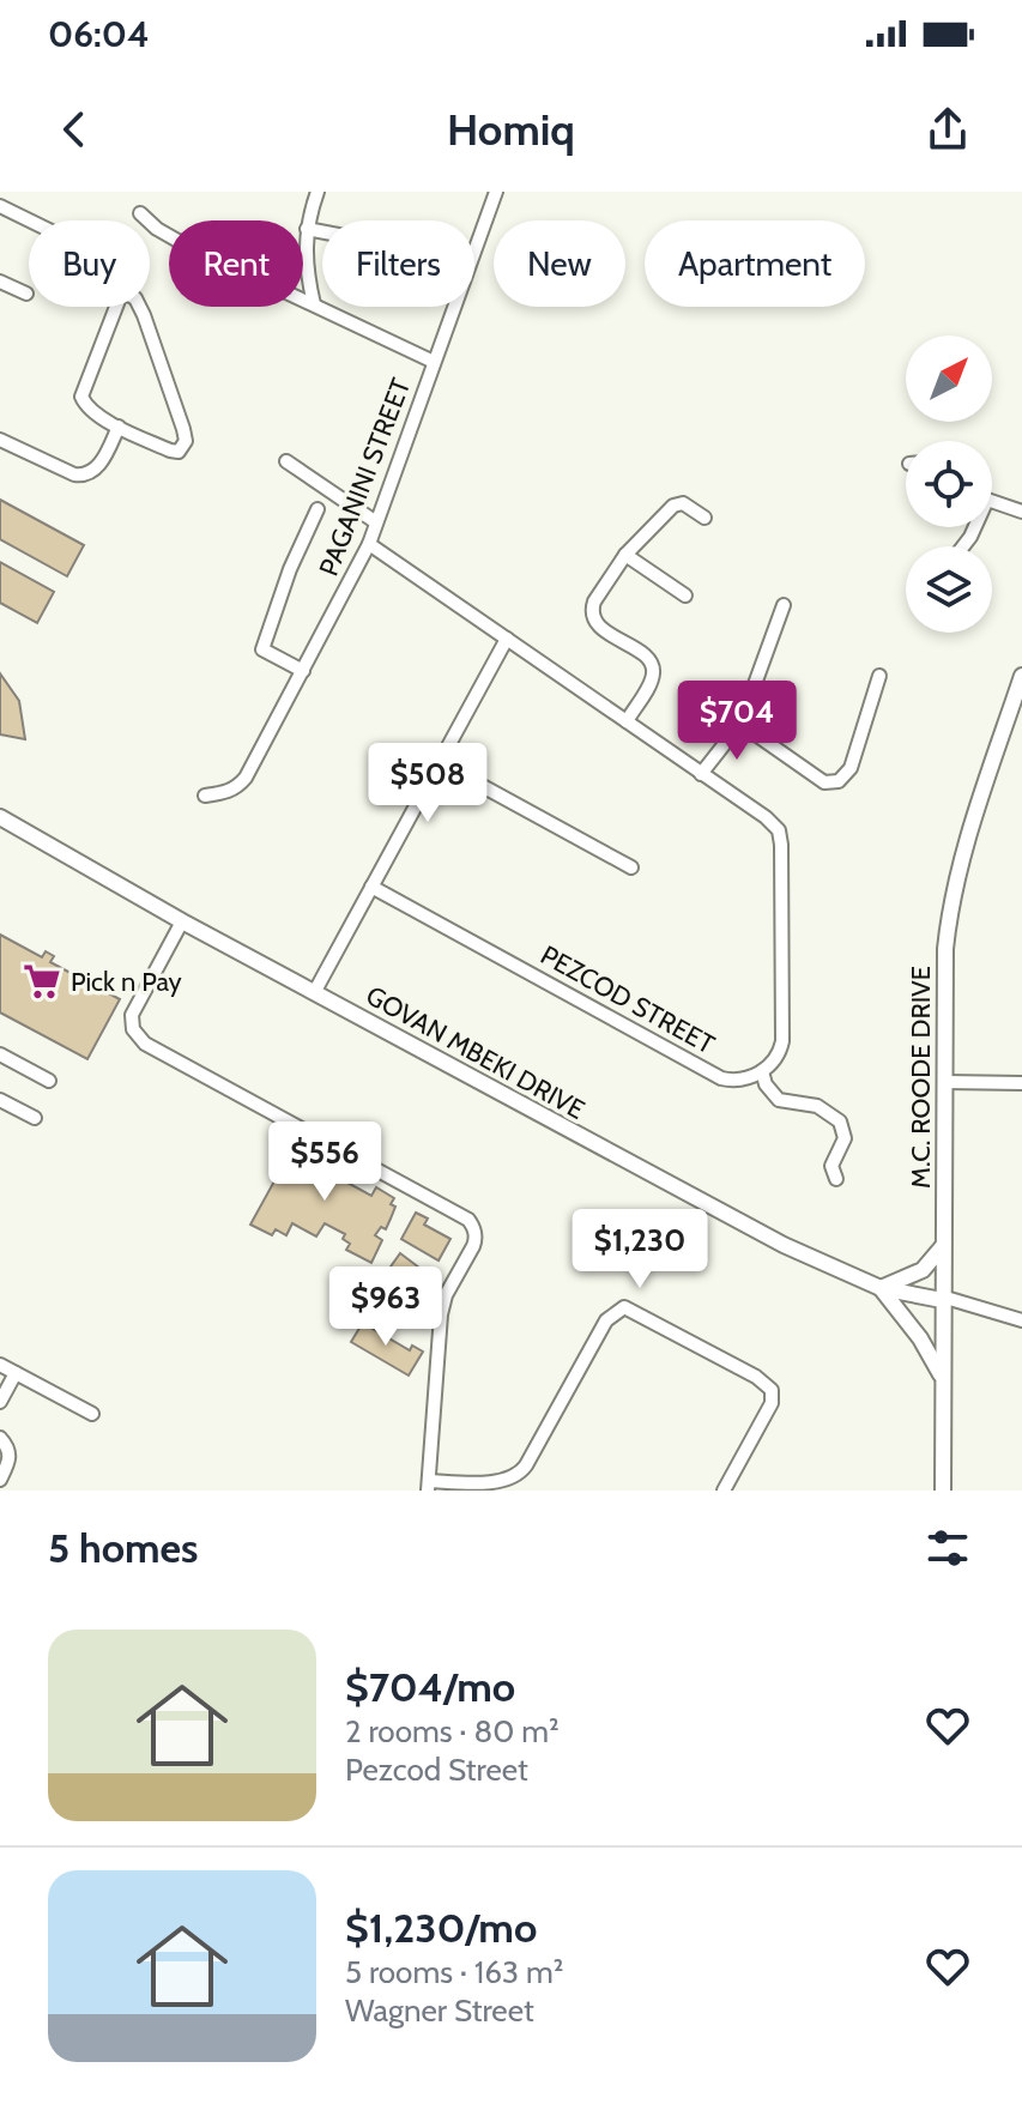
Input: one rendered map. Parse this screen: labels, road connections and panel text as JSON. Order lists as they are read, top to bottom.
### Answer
{
  "streets": {
    "street": [
      "PAGANINI STREET",
      "PEZCOD STREET",
      "GOVAN MBEKI DRIVE",
      "M.C. ROODE DRIVE"
    ]
  },
  "crossings": [
    ["GOVAN MBEKI DRIVE", "M.C. ROODE DRIVE"]
  ],
  "places": {
    "supermarket": ["Pick n Pay"]
  },
  "north": "top right",
  "page": {
    "status": "06:04",
    "header": "Homiq",
    "chip": [
      "Buy",
      "Rent",
      "Filters",
      "New",
      "Apartment"
    ],
    "price": [
      "$704",
      "$508",
      "$556",
      "$1,230",
      "$963"
    ],
    "heading": "5 homes",
    "list": [
      {
        "name": "$704/mo",
        "note": "2 rooms · 80 m² · Pezcod Street"
      },
      {
        "name": "$1,230/mo",
        "note": "5 rooms · 163 m² · Wagner Street"
      }
    ]
  }
}
